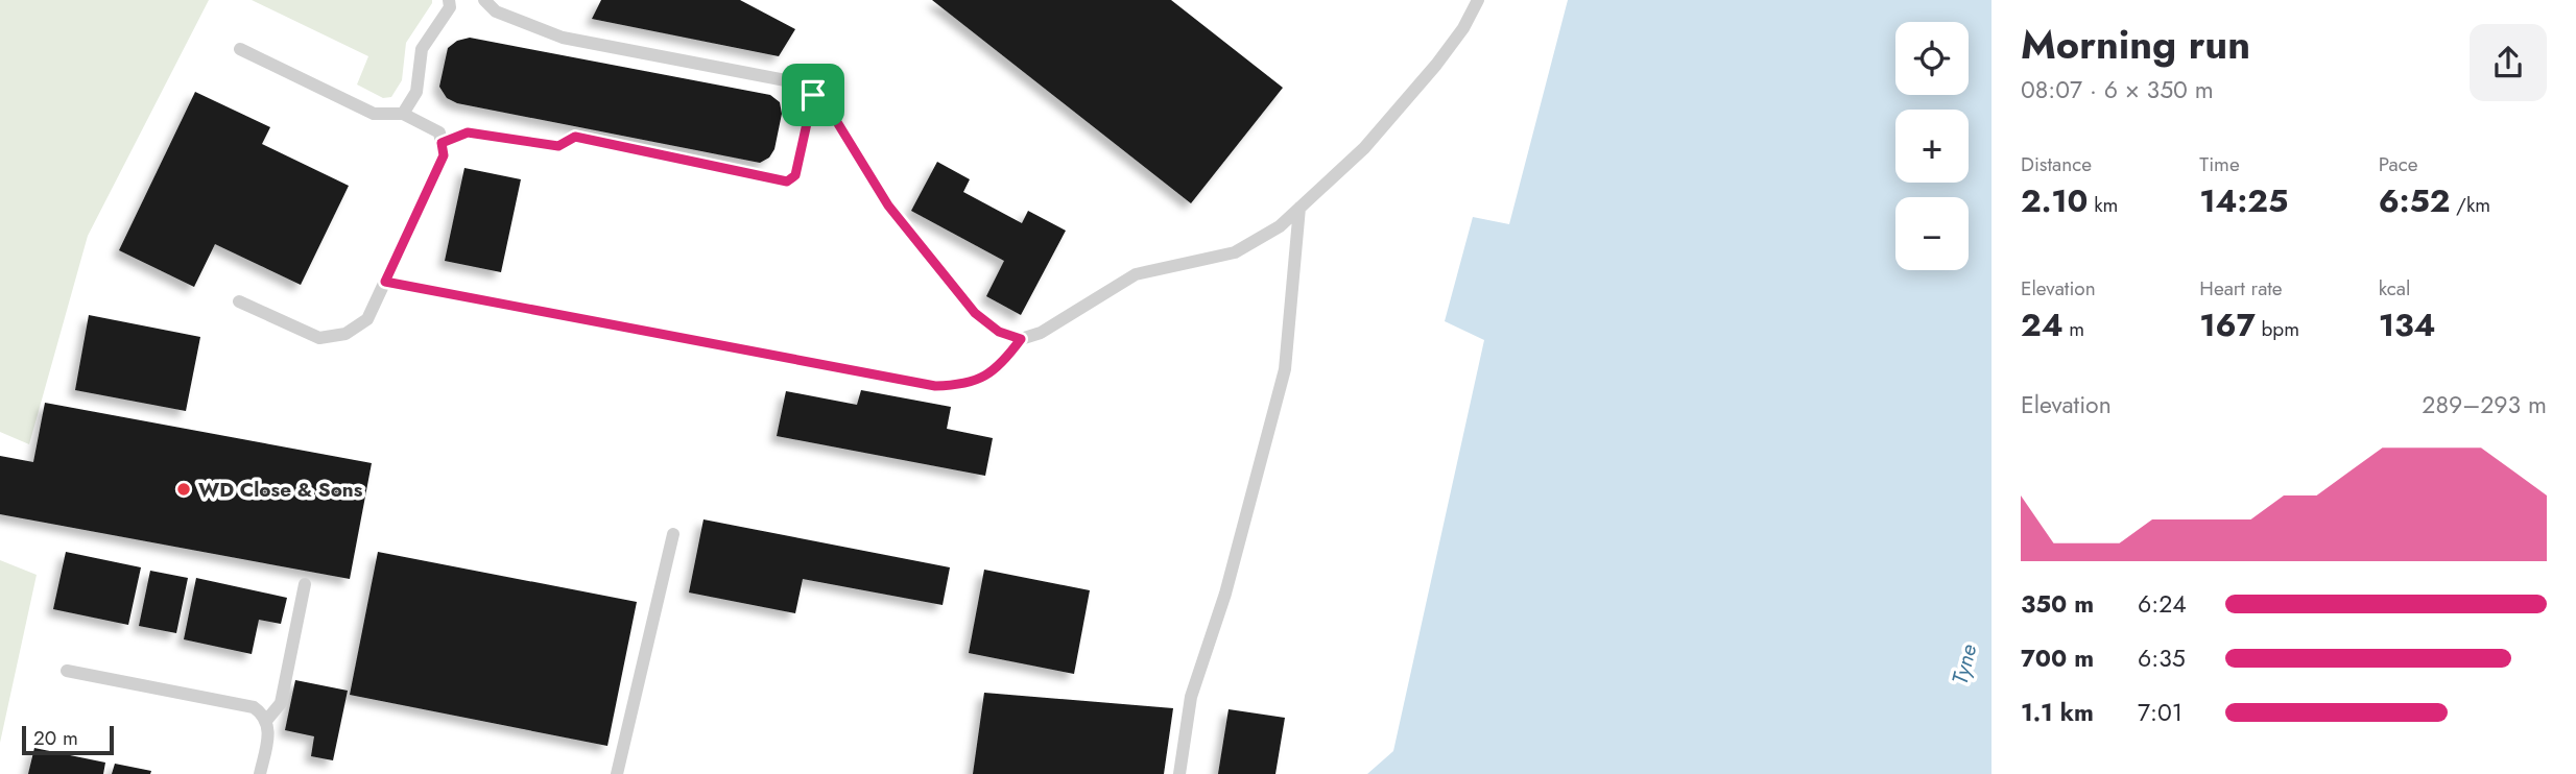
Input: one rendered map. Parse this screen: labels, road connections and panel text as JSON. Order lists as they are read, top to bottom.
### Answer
{
  "water": ["Tyne"],
  "places": ["WD Close & Sons"],
  "scale_bar": "20 m",
  "page": {
    "heading": ["Morning run", "08:07 · 6 × 350 m"],
    "map_buttons": ["+", "−"],
    "stats": [
      ["Distance", "2.10 km"],
      ["Time", "14:25"],
      ["Pace", "6:52 /km"],
      ["Elevation", "24 m"],
      ["Heart rate", "167 bpm"],
      ["kcal", "134"]
    ],
    "chart": ["Elevation", "289–293 m"],
    "list": [
      {
        "name": "350 m",
        "note": "6:24"
      },
      {
        "name": "700 m",
        "note": "6:35"
      },
      {
        "name": "1.1 km",
        "note": "7:01"
      }
    ],
    "scale": "20 m"
  }
}
